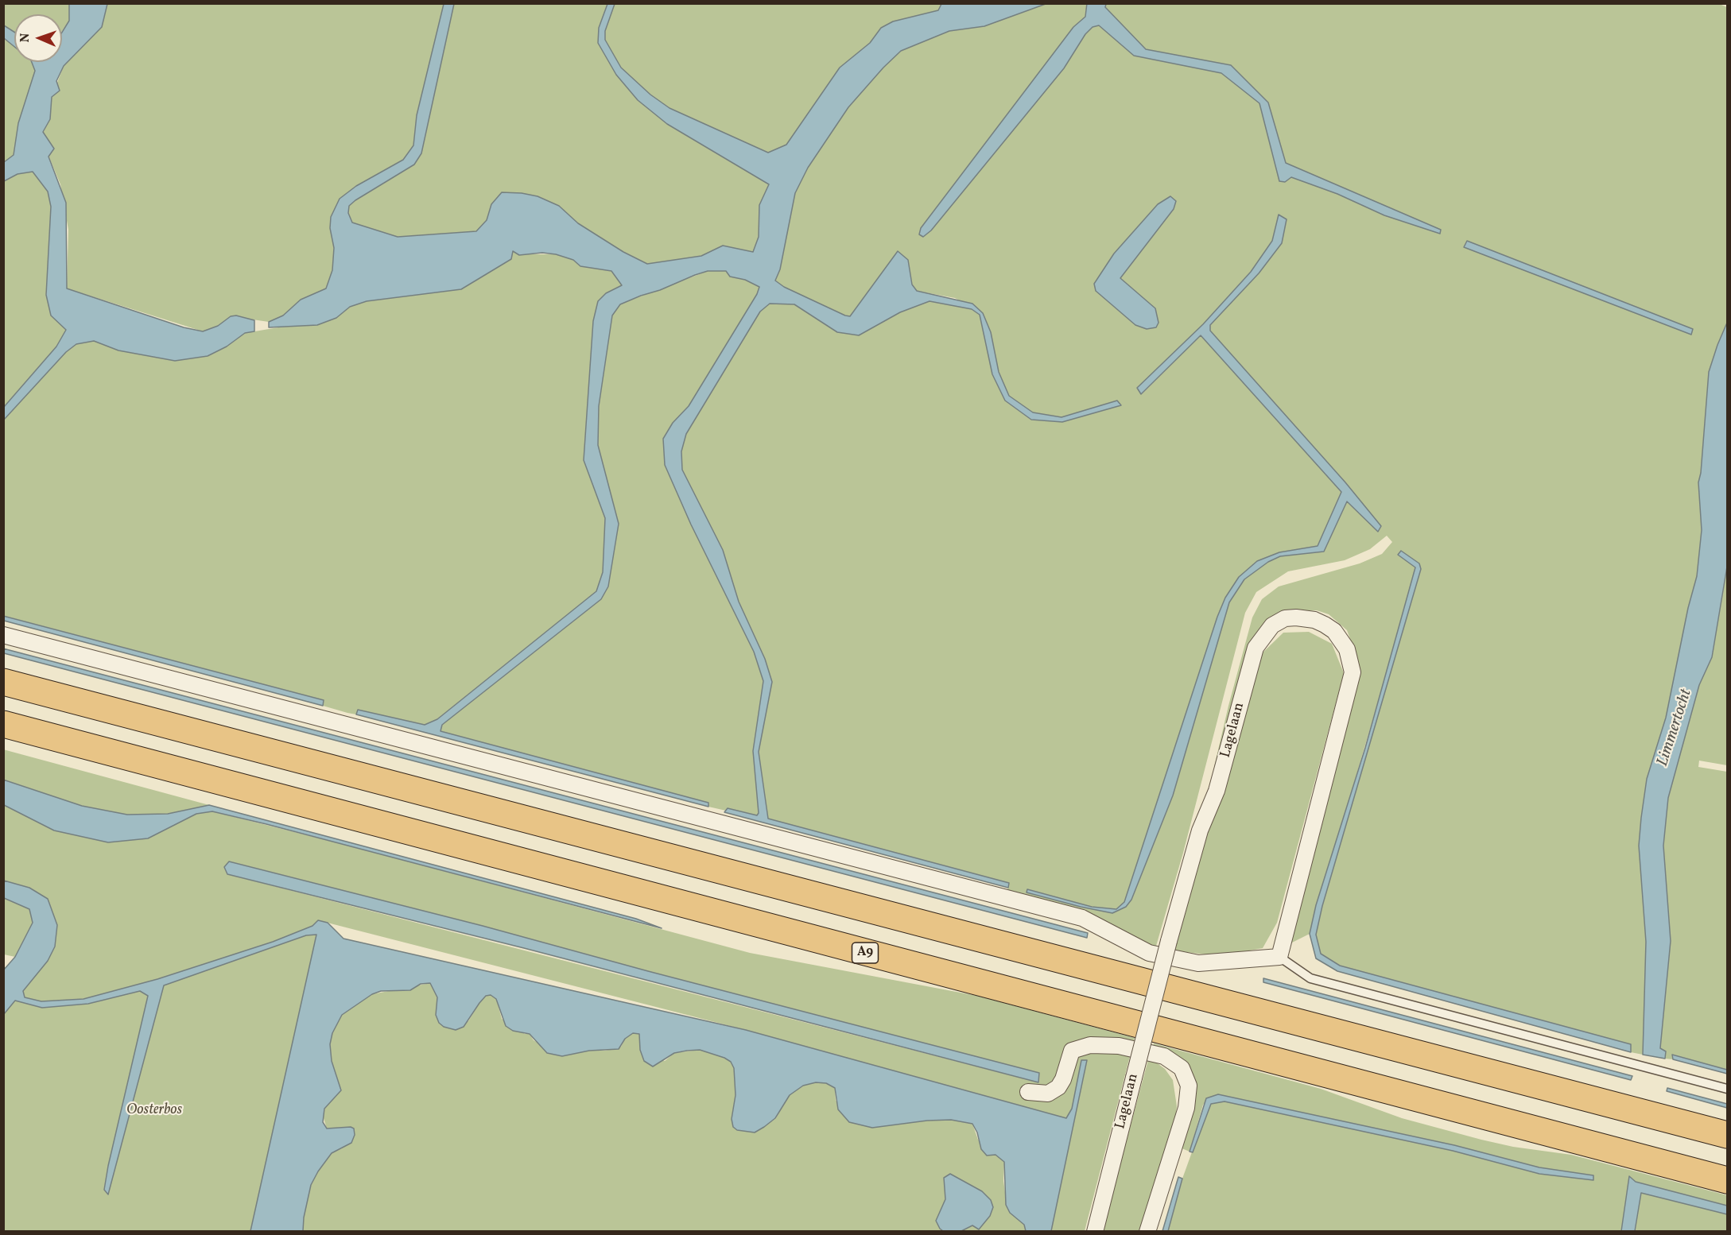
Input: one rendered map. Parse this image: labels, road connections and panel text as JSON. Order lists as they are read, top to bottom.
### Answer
{
  "streets": {
    "highway": ["A9"],
    "street": ["Lagelaan"]
  },
  "water": ["Limmertocht"],
  "parks": ["Oosterbos"],
  "north": "left"
}
